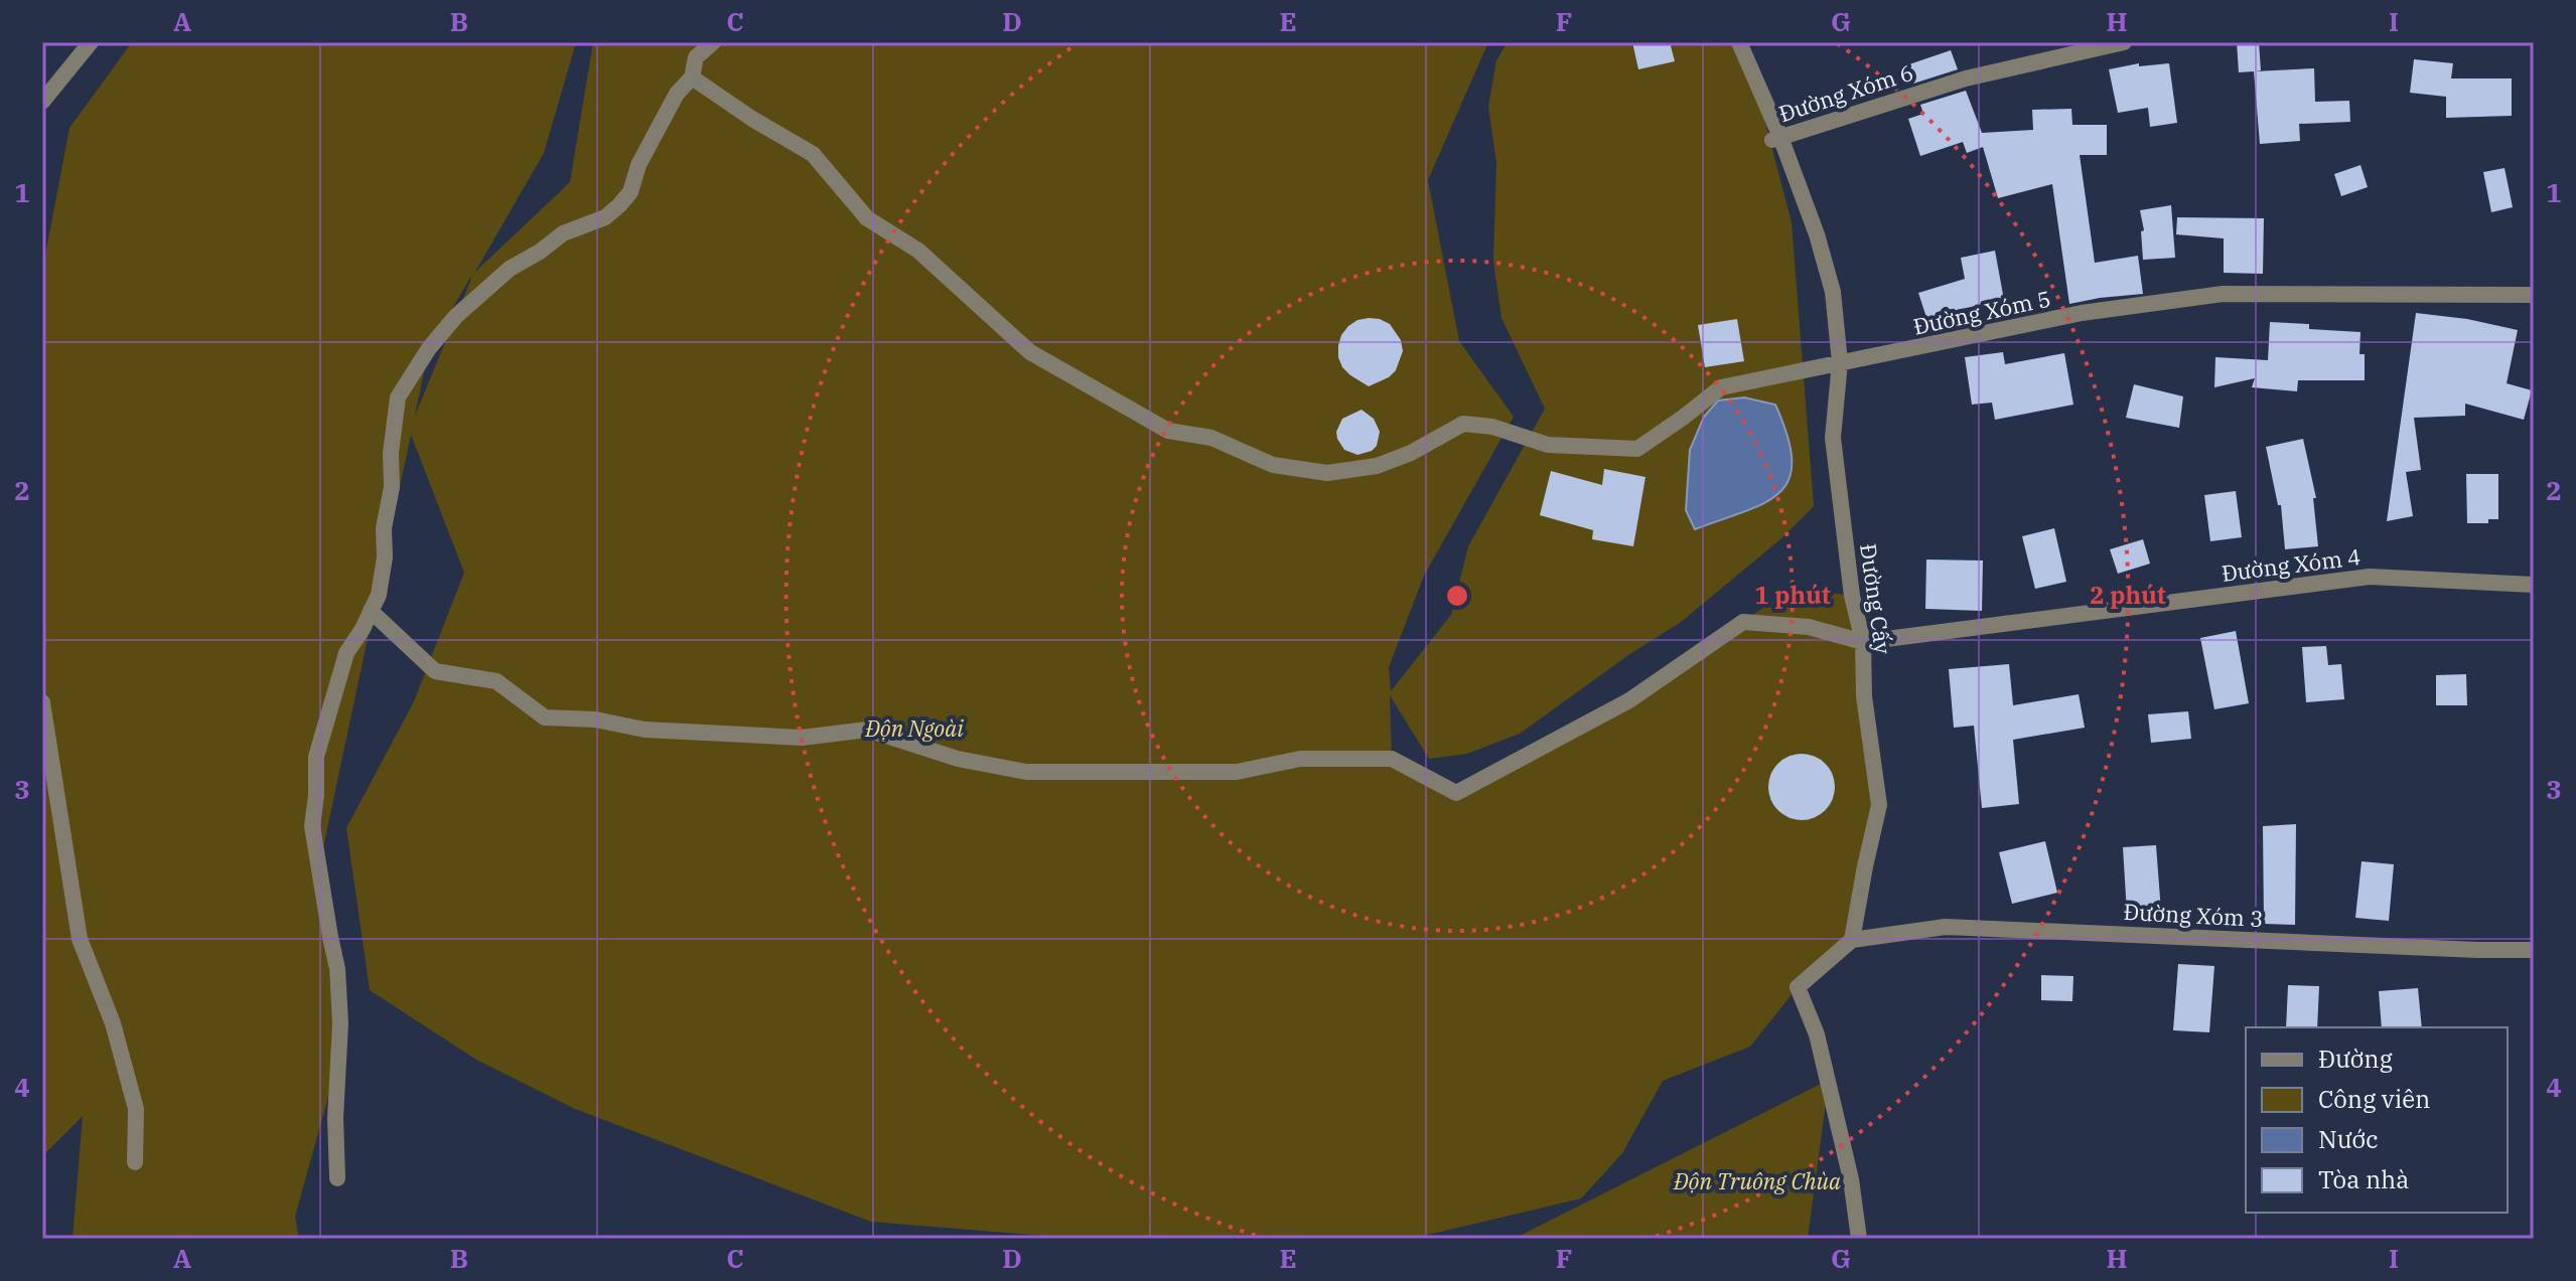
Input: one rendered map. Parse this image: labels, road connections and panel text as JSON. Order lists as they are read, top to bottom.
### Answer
{
  "streets": {
    "street": [
      "Đường Xóm 6",
      "Đường Xóm 5",
      "Đường Xóm 4",
      "Đường Cấy",
      "Đường Xóm 3"
    ]
  },
  "crossings": [
    ["Đường Xóm 6", "Đường Cấy"],
    ["Đường Xóm 5", "Đường Cấy"],
    ["Đường Xóm 4", "Đường Cấy"],
    ["Đường Cấy", "Đường Xóm 3"]
  ],
  "parks": ["Độn Ngoài", "Độn Truông Chùa"],
  "legend": [
    "Đường",
    "Công viên",
    "Nước",
    "Tòa nhà"
  ],
  "grid": {
    "columns": [
      "A",
      "B",
      "C",
      "D",
      "E",
      "F",
      "G",
      "H",
      "I"
    ],
    "rows": [
      "1",
      "2",
      "3",
      "4"
    ]
  },
  "rings": ["1 phút", "2 phút"]
}
